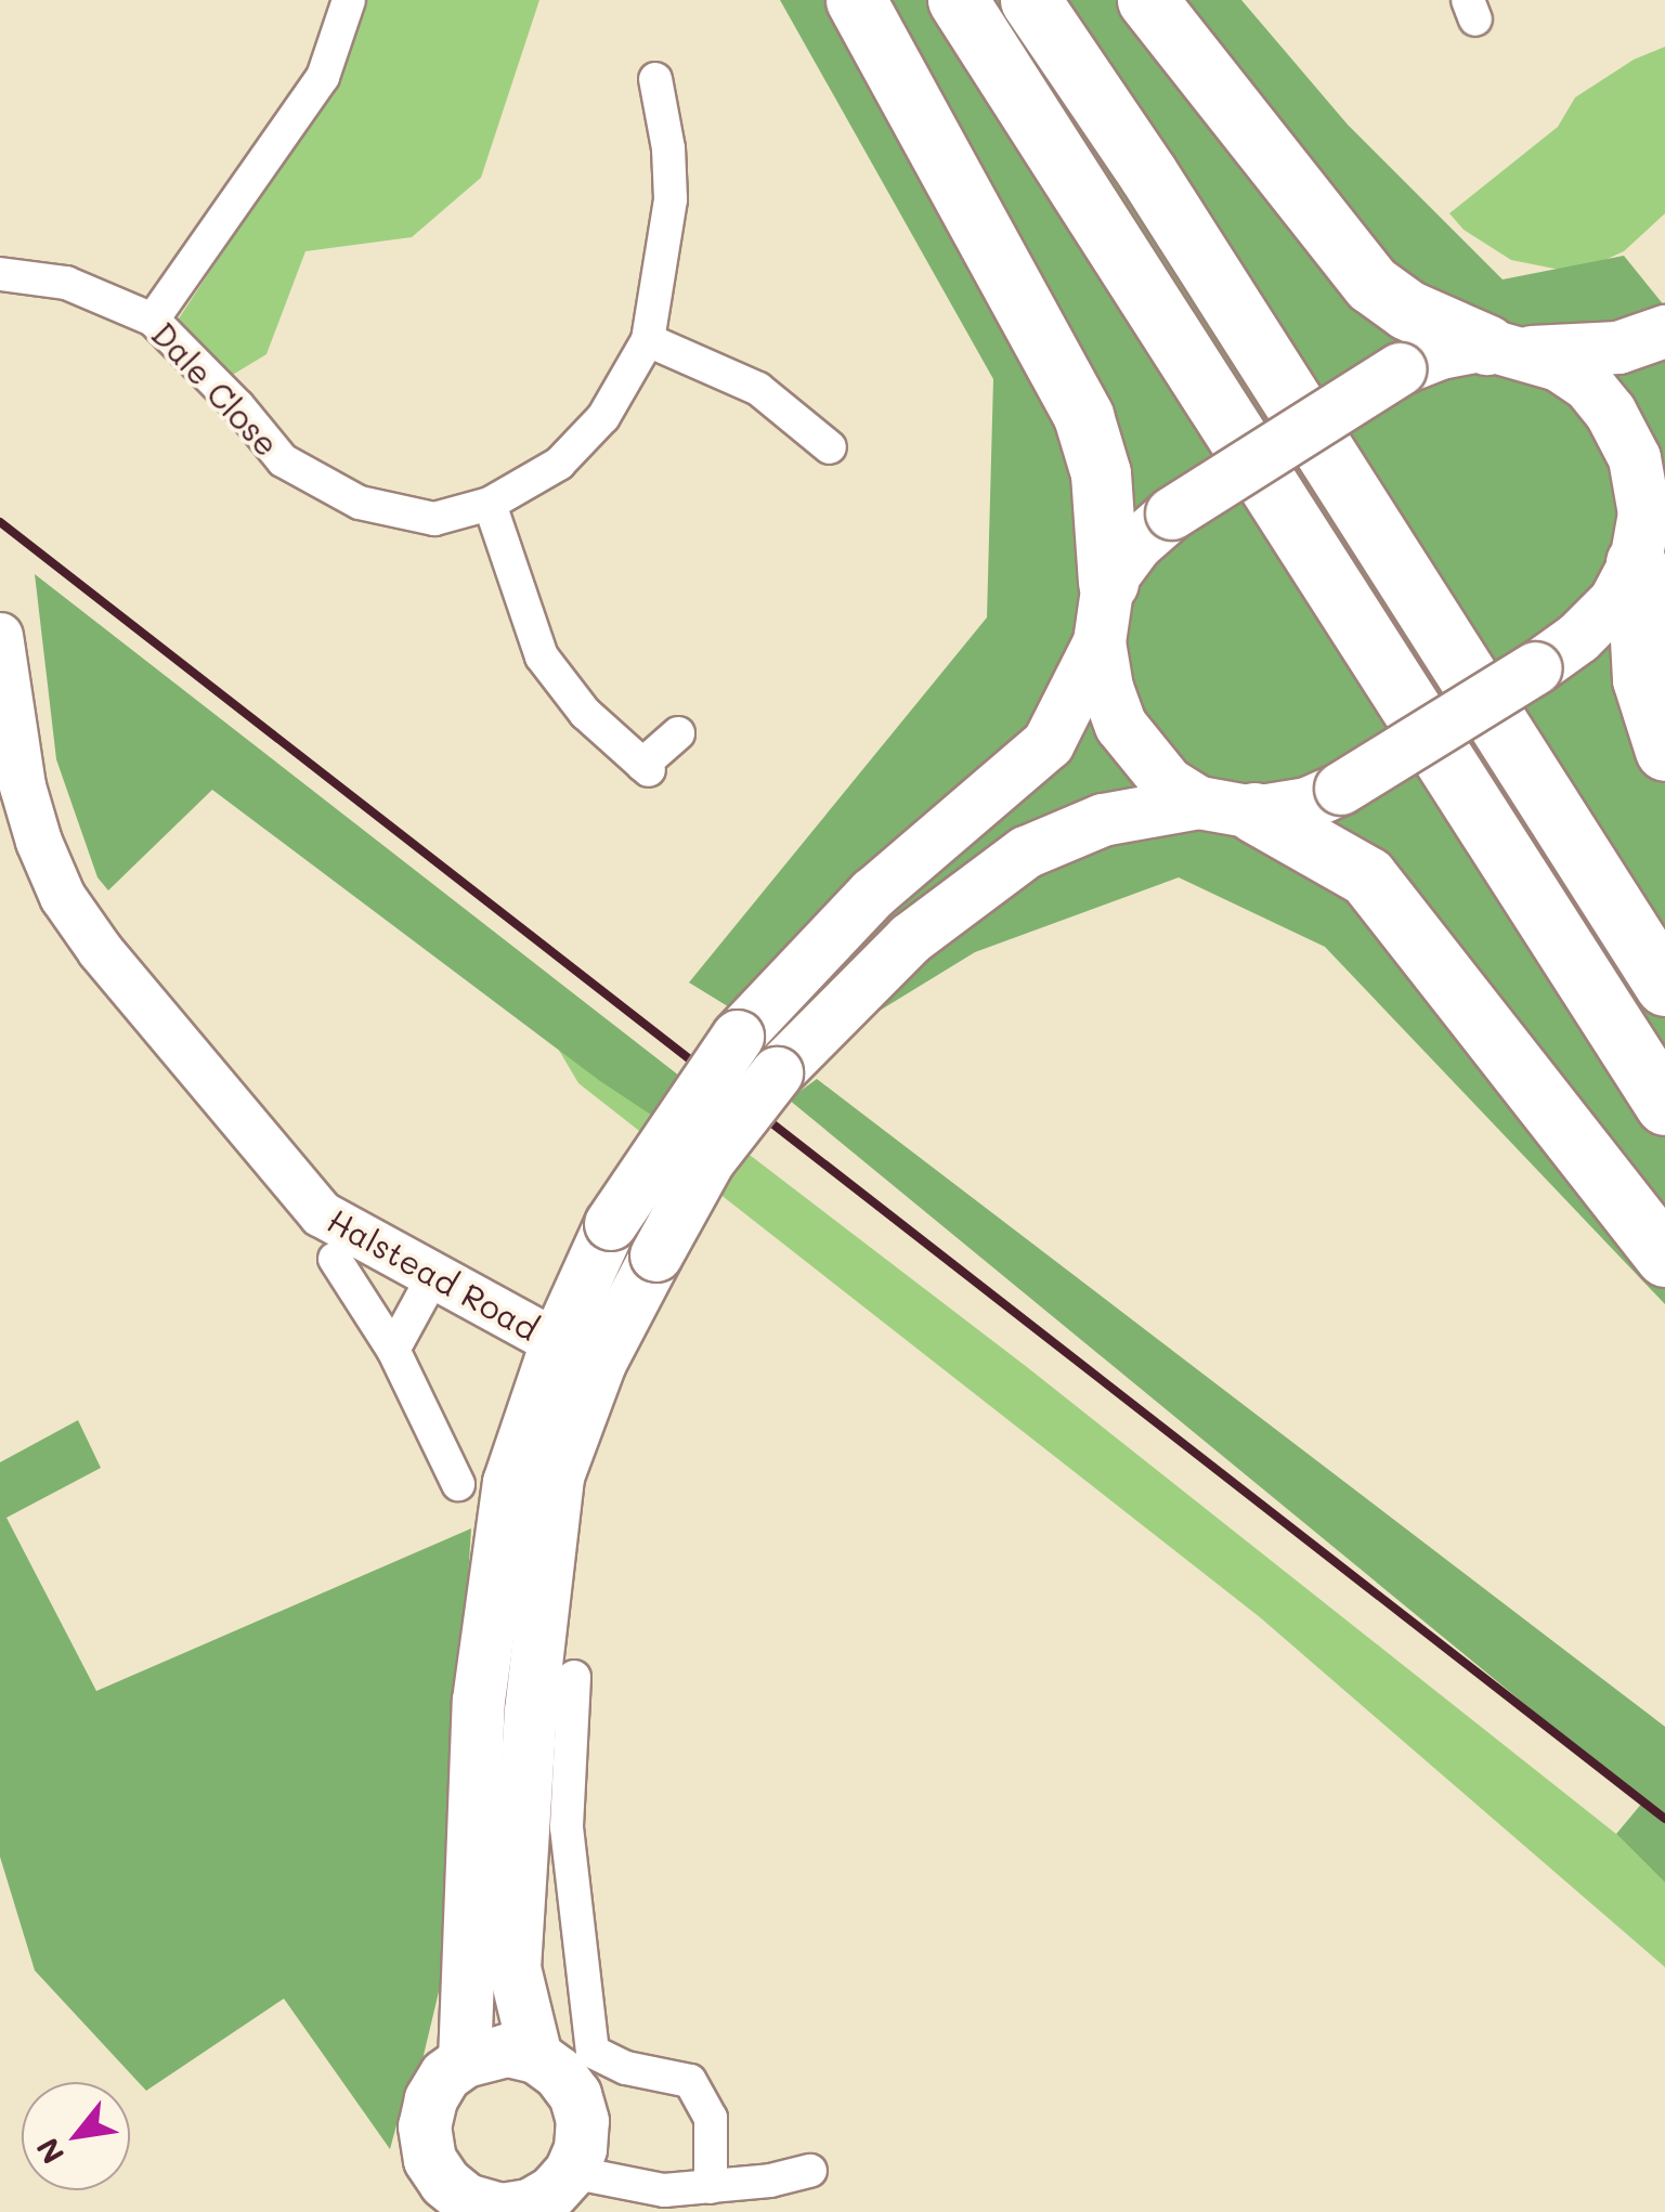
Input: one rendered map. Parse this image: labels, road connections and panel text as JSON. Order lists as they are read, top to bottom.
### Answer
{
  "streets": {
    "main road": ["Halstead Road"],
    "street": ["Dale Close"]
  },
  "north": "bottom left"
}
